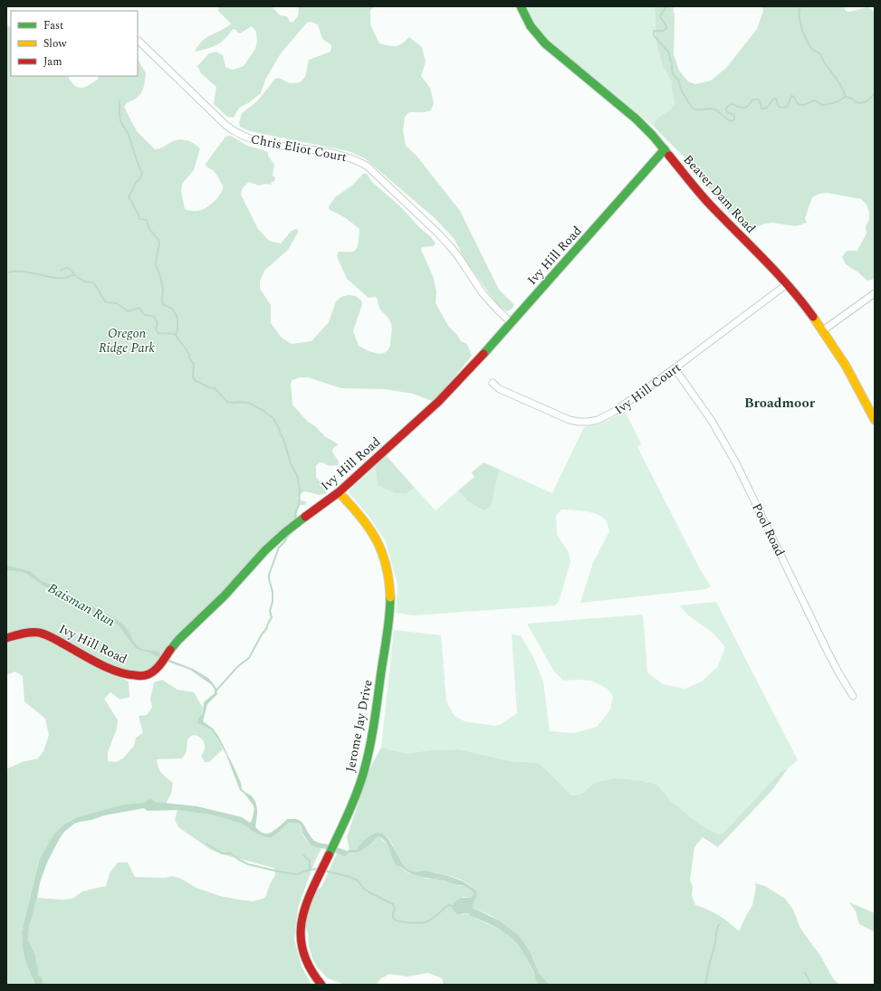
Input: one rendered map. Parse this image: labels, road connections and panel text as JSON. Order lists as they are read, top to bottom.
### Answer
{
  "streets": {
    "street": [
      "Chris Eliot Court",
      "Beaver Dam Road",
      "Ivy Hill Road",
      "Ivy Hill Court",
      "Pool Road",
      "Jerome Jay Drive"
    ]
  },
  "crossings": [
    ["Chris Eliot Court", "Ivy Hill Road"],
    ["Beaver Dam Road", "Ivy Hill Road"],
    ["Beaver Dam Road", "Ivy Hill Court"],
    ["Ivy Hill Road", "Jerome Jay Drive"],
    ["Ivy Hill Court", "Pool Road"]
  ],
  "districts": ["Broadmoor"],
  "water": ["Baisman Run"],
  "parks": ["Oregon Ridge Park"],
  "legend": ["Fast", "Slow", "Jam"]
}
